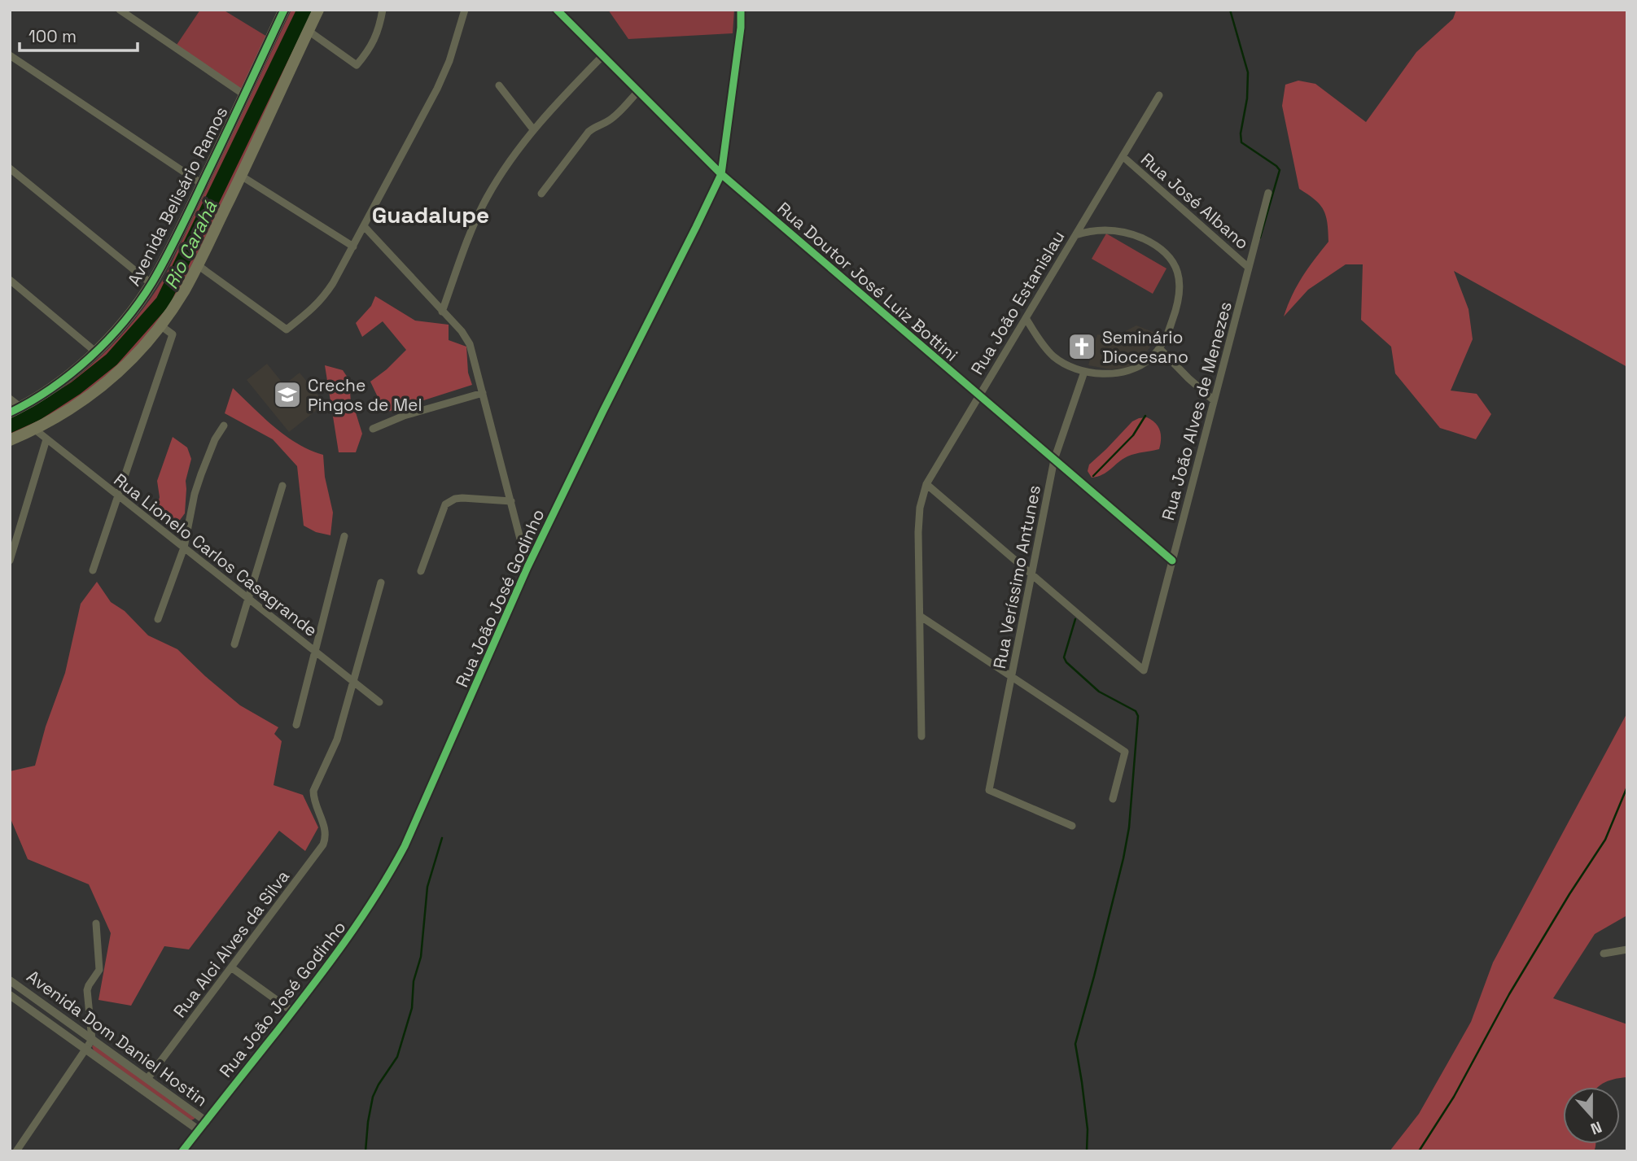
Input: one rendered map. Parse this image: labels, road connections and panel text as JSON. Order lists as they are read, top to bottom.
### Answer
{
  "streets": {
    "main road": ["Avenida Belisário Ramos"],
    "street": [
      "Rua José Albano",
      "Rua Doutor José Luiz Bottini",
      "Rua João Estanislau",
      "Rua João Alves de Menezes",
      "Rua Lionelo Carlos Casagrande",
      "Rua Veríssimo Antunes",
      "Rua João José Godinho",
      "Rua Alci Alves da Silva",
      "Avenida Dom Daniel Hostin"
    ]
  },
  "crossings": [
    ["Rua José Albano", "Rua João Estanislau"],
    ["Rua José Albano", "Rua João Alves de Menezes"],
    ["Rua Doutor José Luiz Bottini", "Rua João Estanislau"],
    ["Rua Doutor José Luiz Bottini", "Rua João Alves de Menezes"],
    ["Rua Doutor José Luiz Bottini", "Rua Veríssimo Antunes"],
    ["Rua Doutor José Luiz Bottini", "Rua João José Godinho"],
    ["Rua João Estanislau", "Rua Veríssimo Antunes"],
    ["Rua João Alves de Menezes", "Rua Veríssimo Antunes"],
    ["Rua Lionelo Carlos Casagrande", "Rua Alci Alves da Silva"],
    ["Rua João José Godinho", "Avenida Dom Daniel Hostin"],
    ["Rua Alci Alves da Silva", "Avenida Dom Daniel Hostin"]
  ],
  "districts": ["Guadalupe"],
  "water": ["Rio Carahá"],
  "places": {
    "church": ["Seminário Diocesano"],
    "school or university": ["Creche Pingos de Mel"]
  },
  "scale_bar": "100 m",
  "north": "bottom"
}
